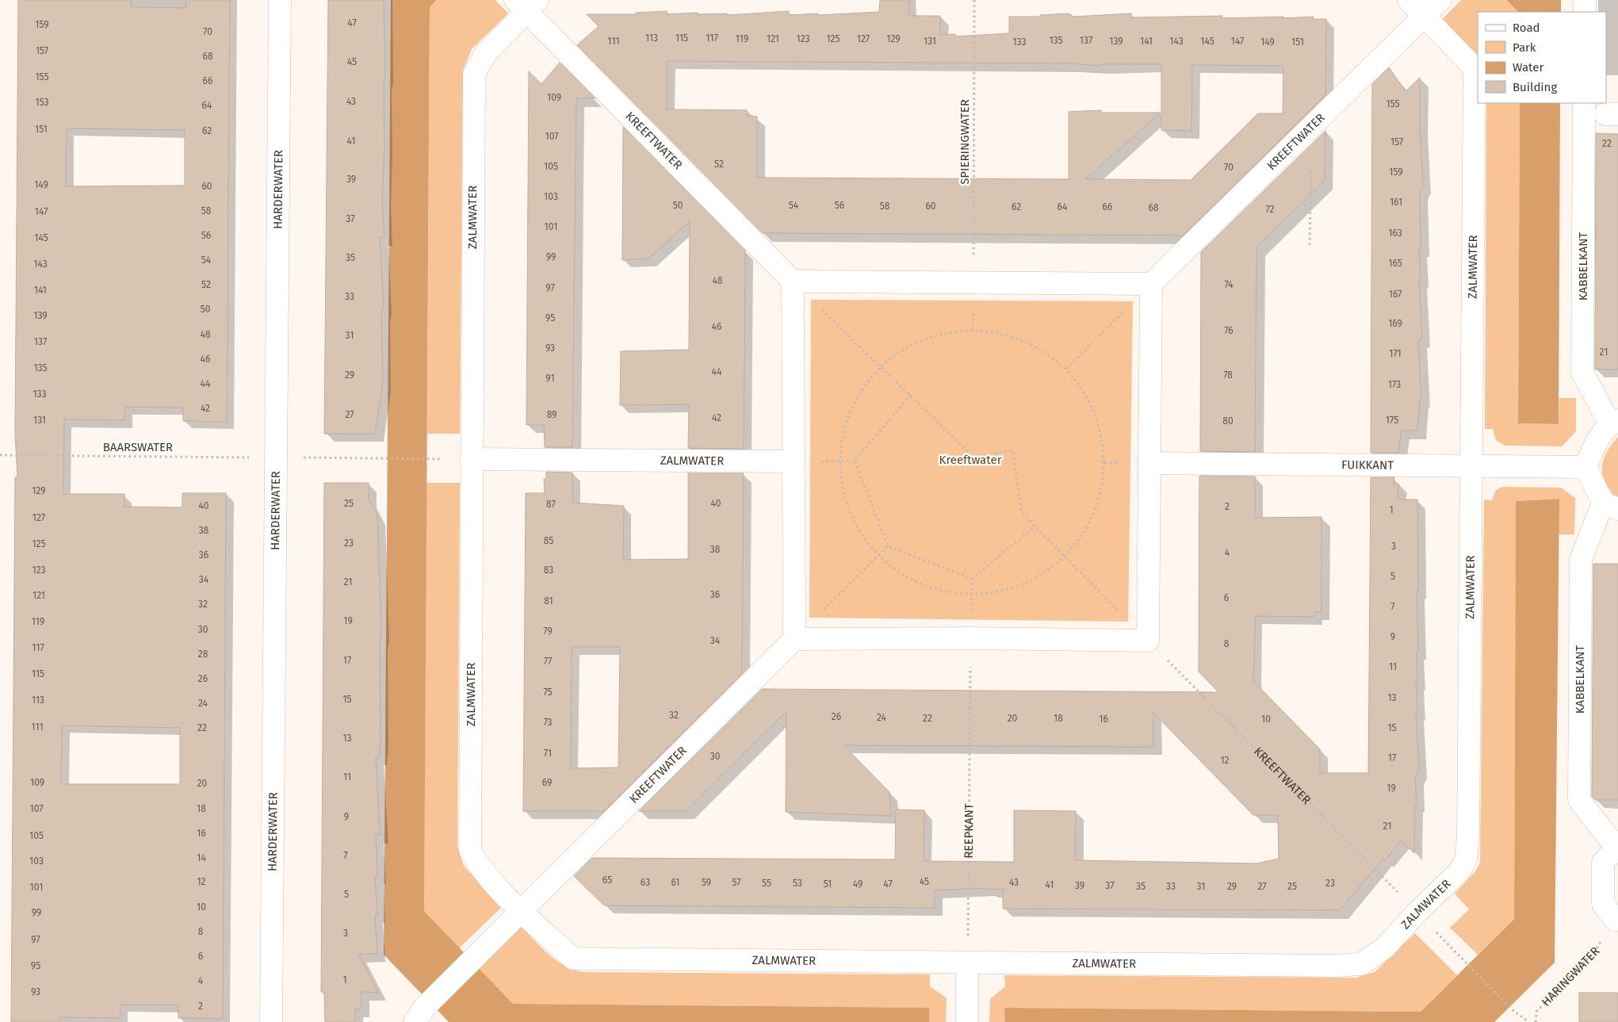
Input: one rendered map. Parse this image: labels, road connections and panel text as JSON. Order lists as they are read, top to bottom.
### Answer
{
  "streets": {
    "street": [
      "KREEFTWATER",
      "HARDERWATER",
      "ZALMWATER",
      "KABBELKANT",
      "FUIKKANT"
    ],
    "path": [
      "SPIERINGWATER",
      "BAARSWATER",
      "REEPKANT",
      "HARINGWATER"
    ]
  },
  "crossings": [
    ["KREEFTWATER", "ZALMWATER"],
    ["HARDERWATER", "BAARSWATER"],
    ["ZALMWATER", "FUIKKANT"],
    ["ZALMWATER", "REEPKANT"]
  ],
  "parks": ["Kreeftwater"],
  "house_numbers": [
    "47",
    "159",
    "70",
    "113",
    "115",
    "117",
    "119",
    "121",
    "123",
    "125",
    "127",
    "129",
    "135",
    "137",
    "111",
    "131",
    "139",
    "141",
    "143",
    "145",
    "147",
    "133",
    "149",
    "151",
    "157",
    "68",
    "45",
    "155",
    "66",
    "109",
    "43",
    "153",
    "155",
    "64",
    "151",
    "62",
    "107",
    "41",
    "157",
    "22",
    "52",
    "105",
    "70",
    "159",
    "39",
    "149",
    "60",
    "103",
    "161",
    "50",
    "54",
    "56",
    "58",
    "60",
    "62",
    "64",
    "66",
    "68",
    "72",
    "58",
    "147",
    "37",
    "101",
    "163",
    "56",
    "145",
    "99",
    "35",
    "54",
    "165",
    "143",
    "48",
    "52",
    "74",
    "97",
    "141",
    "167",
    "33",
    "50",
    "139",
    "95",
    "169",
    "46",
    "76",
    "48",
    "31",
    "137",
    "93",
    "21",
    "171",
    "46",
    "135",
    "44",
    "29",
    "78",
    "91",
    "44",
    "173",
    "133",
    "42",
    "27",
    "89",
    "42",
    "131",
    "175",
    "80",
    "129",
    "25",
    "40",
    "87",
    "40",
    "2",
    "1",
    "127",
    "38",
    "85",
    "23",
    "125",
    "3",
    "38",
    "4",
    "36",
    "123",
    "83",
    "5",
    "34",
    "21",
    "36",
    "121",
    "6",
    "81",
    "32",
    "7",
    "19",
    "119",
    "30",
    "79",
    "9",
    "34",
    "8",
    "117",
    "28",
    "17",
    "77",
    "11",
    "115",
    "26",
    "75",
    "13",
    "15",
    "113",
    "24",
    "32",
    "26",
    "24",
    "22",
    "20",
    "18",
    "16",
    "10",
    "73",
    "111",
    "22",
    "15",
    "13",
    "71",
    "30",
    "17",
    "12",
    "11",
    "109",
    "69",
    "20",
    "19",
    "107",
    "18",
    "9",
    "21",
    "16",
    "105",
    "7",
    "14",
    "103",
    "65",
    "12",
    "45",
    "63",
    "61",
    "59",
    "57",
    "43",
    "55",
    "53",
    "23",
    "51",
    "49",
    "47",
    "41",
    "39",
    "37",
    "35",
    "33",
    "31",
    "29",
    "27",
    "25",
    "101",
    "5",
    "10",
    "99",
    "8",
    "3",
    "97",
    "6",
    "95",
    "1",
    "4",
    "93",
    "2"
  ],
  "legend": [
    "Road",
    "Park",
    "Water",
    "Building"
  ]
}
